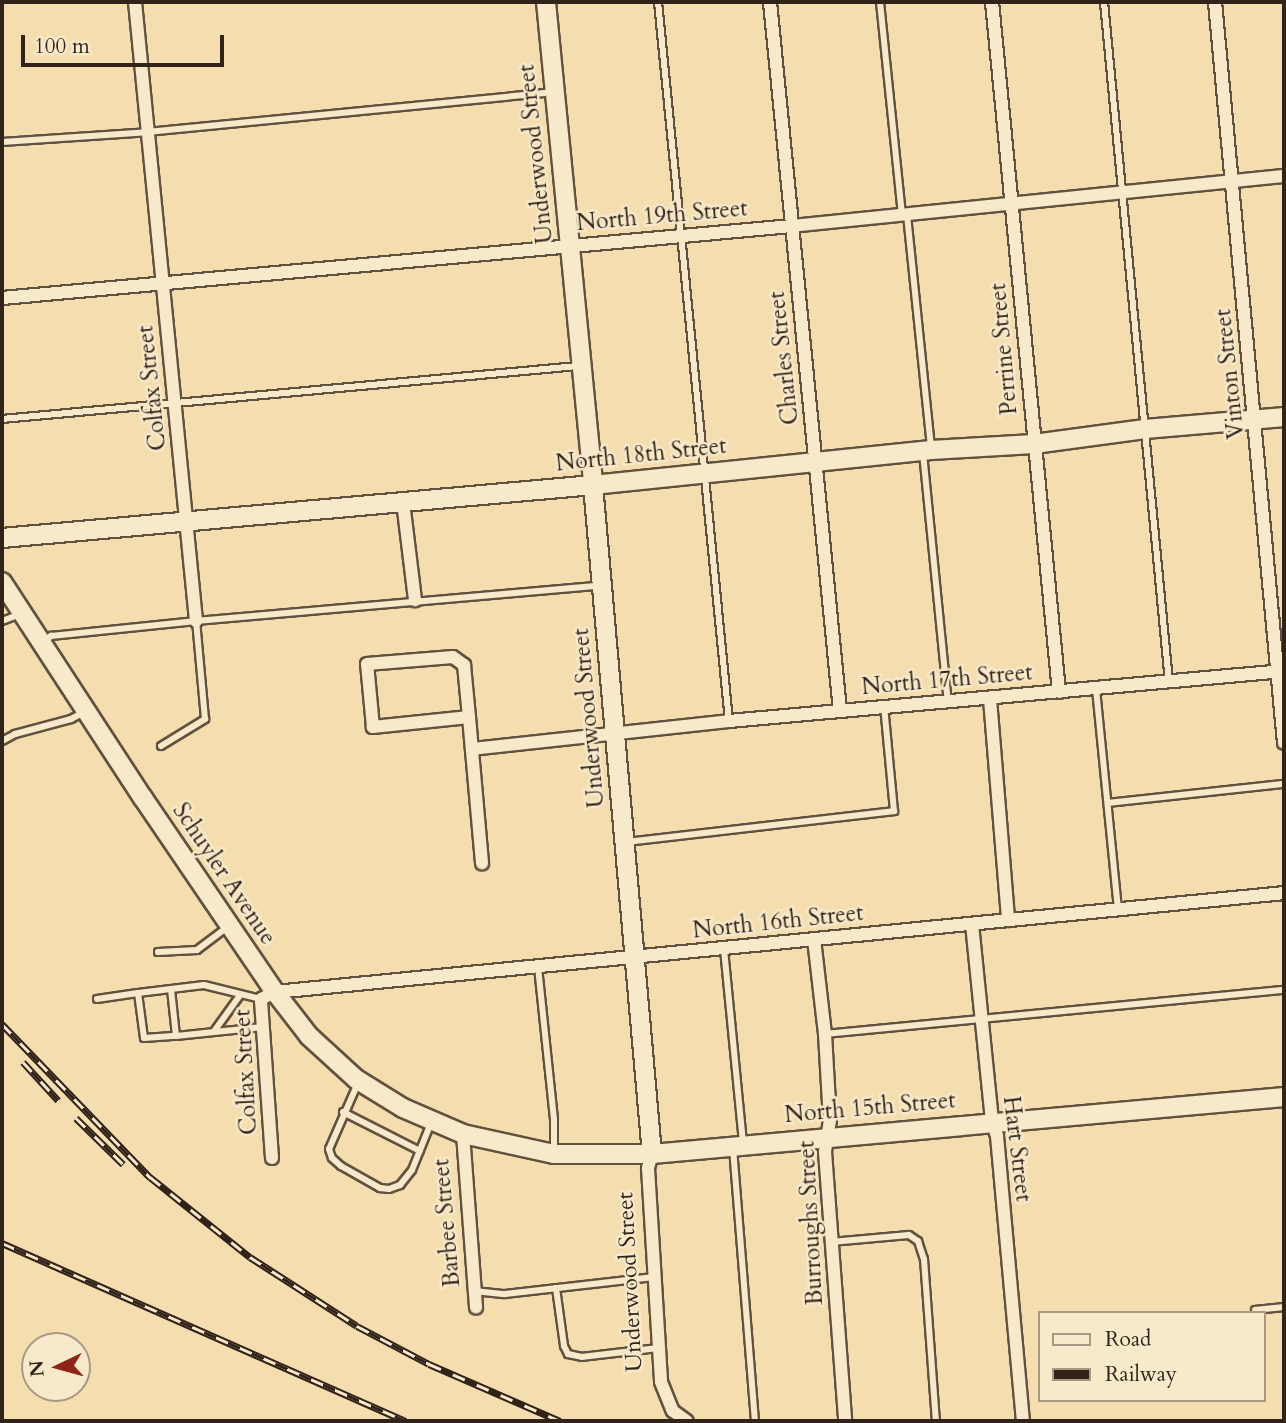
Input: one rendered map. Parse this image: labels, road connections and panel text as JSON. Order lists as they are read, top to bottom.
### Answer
{
  "streets": {
    "street": [
      "Underwood Street",
      "North 19th Street",
      "Perrine Street",
      "Charles Street",
      "Vinton Street",
      "Colfax Street",
      "North 18th Street",
      "North 17th Street",
      "Schuyler Avenue",
      "North 16th Street",
      "North 15th Street",
      "Hart Street",
      "Barbee Street",
      "Burroughs Street"
    ]
  },
  "crossings": [
    ["Underwood Street", "North 19th Street"],
    ["Underwood Street", "North 18th Street"],
    ["Underwood Street", "North 17th Street"],
    ["Underwood Street", "North 16th Street"],
    ["Underwood Street", "North 15th Street"],
    ["North 19th Street", "Perrine Street"],
    ["North 19th Street", "Charles Street"],
    ["North 19th Street", "Vinton Street"],
    ["North 19th Street", "Colfax Street"],
    ["Perrine Street", "North 18th Street"],
    ["Perrine Street", "North 17th Street"],
    ["Charles Street", "North 18th Street"],
    ["Charles Street", "North 17th Street"],
    ["Vinton Street", "North 18th Street"],
    ["Vinton Street", "North 17th Street"],
    ["Colfax Street", "North 18th Street"],
    ["Colfax Street", "Schuyler Avenue"],
    ["Colfax Street", "North 16th Street"],
    ["Schuyler Avenue", "North 16th Street"],
    ["Schuyler Avenue", "North 15th Street"],
    ["Schuyler Avenue", "Barbee Street"],
    ["North 16th Street", "Hart Street"],
    ["North 16th Street", "Burroughs Street"],
    ["North 15th Street", "Hart Street"],
    ["North 15th Street", "Barbee Street"],
    ["North 15th Street", "Burroughs Street"]
  ],
  "legend": ["Road", "Railway"],
  "scale_bar": "100 m",
  "north": "left"
}
